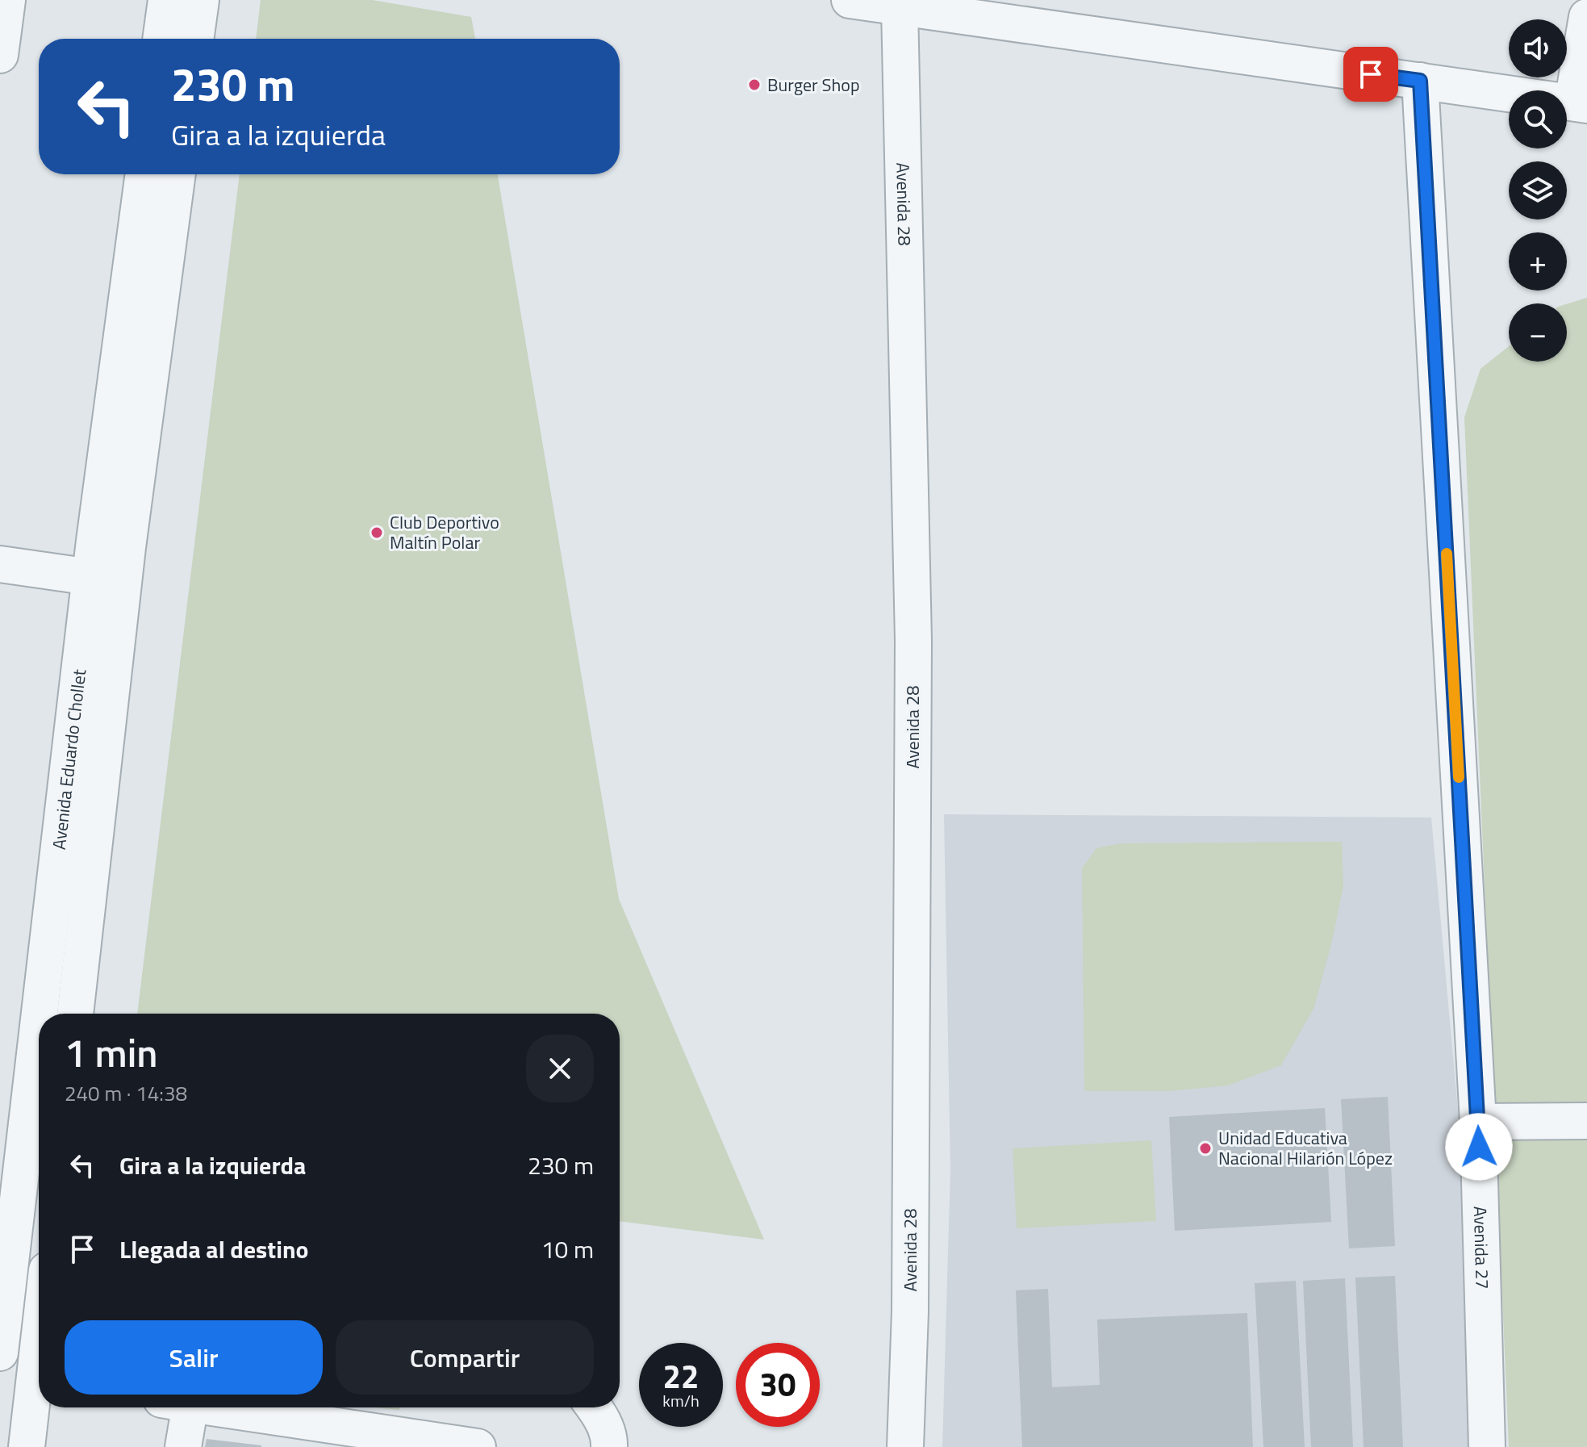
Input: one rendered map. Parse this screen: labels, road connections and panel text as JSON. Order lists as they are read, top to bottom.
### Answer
{
  "streets": {
    "street": ["Avenida 28", "Avenida Eduardo Chollet", "Avenida 27"]
  },
  "places": ["Burger Shop", "Club Deportivo Maltín Polar", "Unidad Educativa Nacional Hilarión López"],
  "page": {
    "map_buttons": ["+", "−"],
    "turn": ["230 m", "Gira a la izquierda"],
    "heading": ["1 min", "240 m · 14:38"],
    "list": [
      {
        "name": "Gira a la izquierda",
        "value": "230 m"
      },
      {
        "name": "Llegada al destino",
        "value": "10 m"
      }
    ],
    "buttons": ["Salir", "Compartir"],
    "speed": "22 km/h",
    "limit": "30"
  }
}
